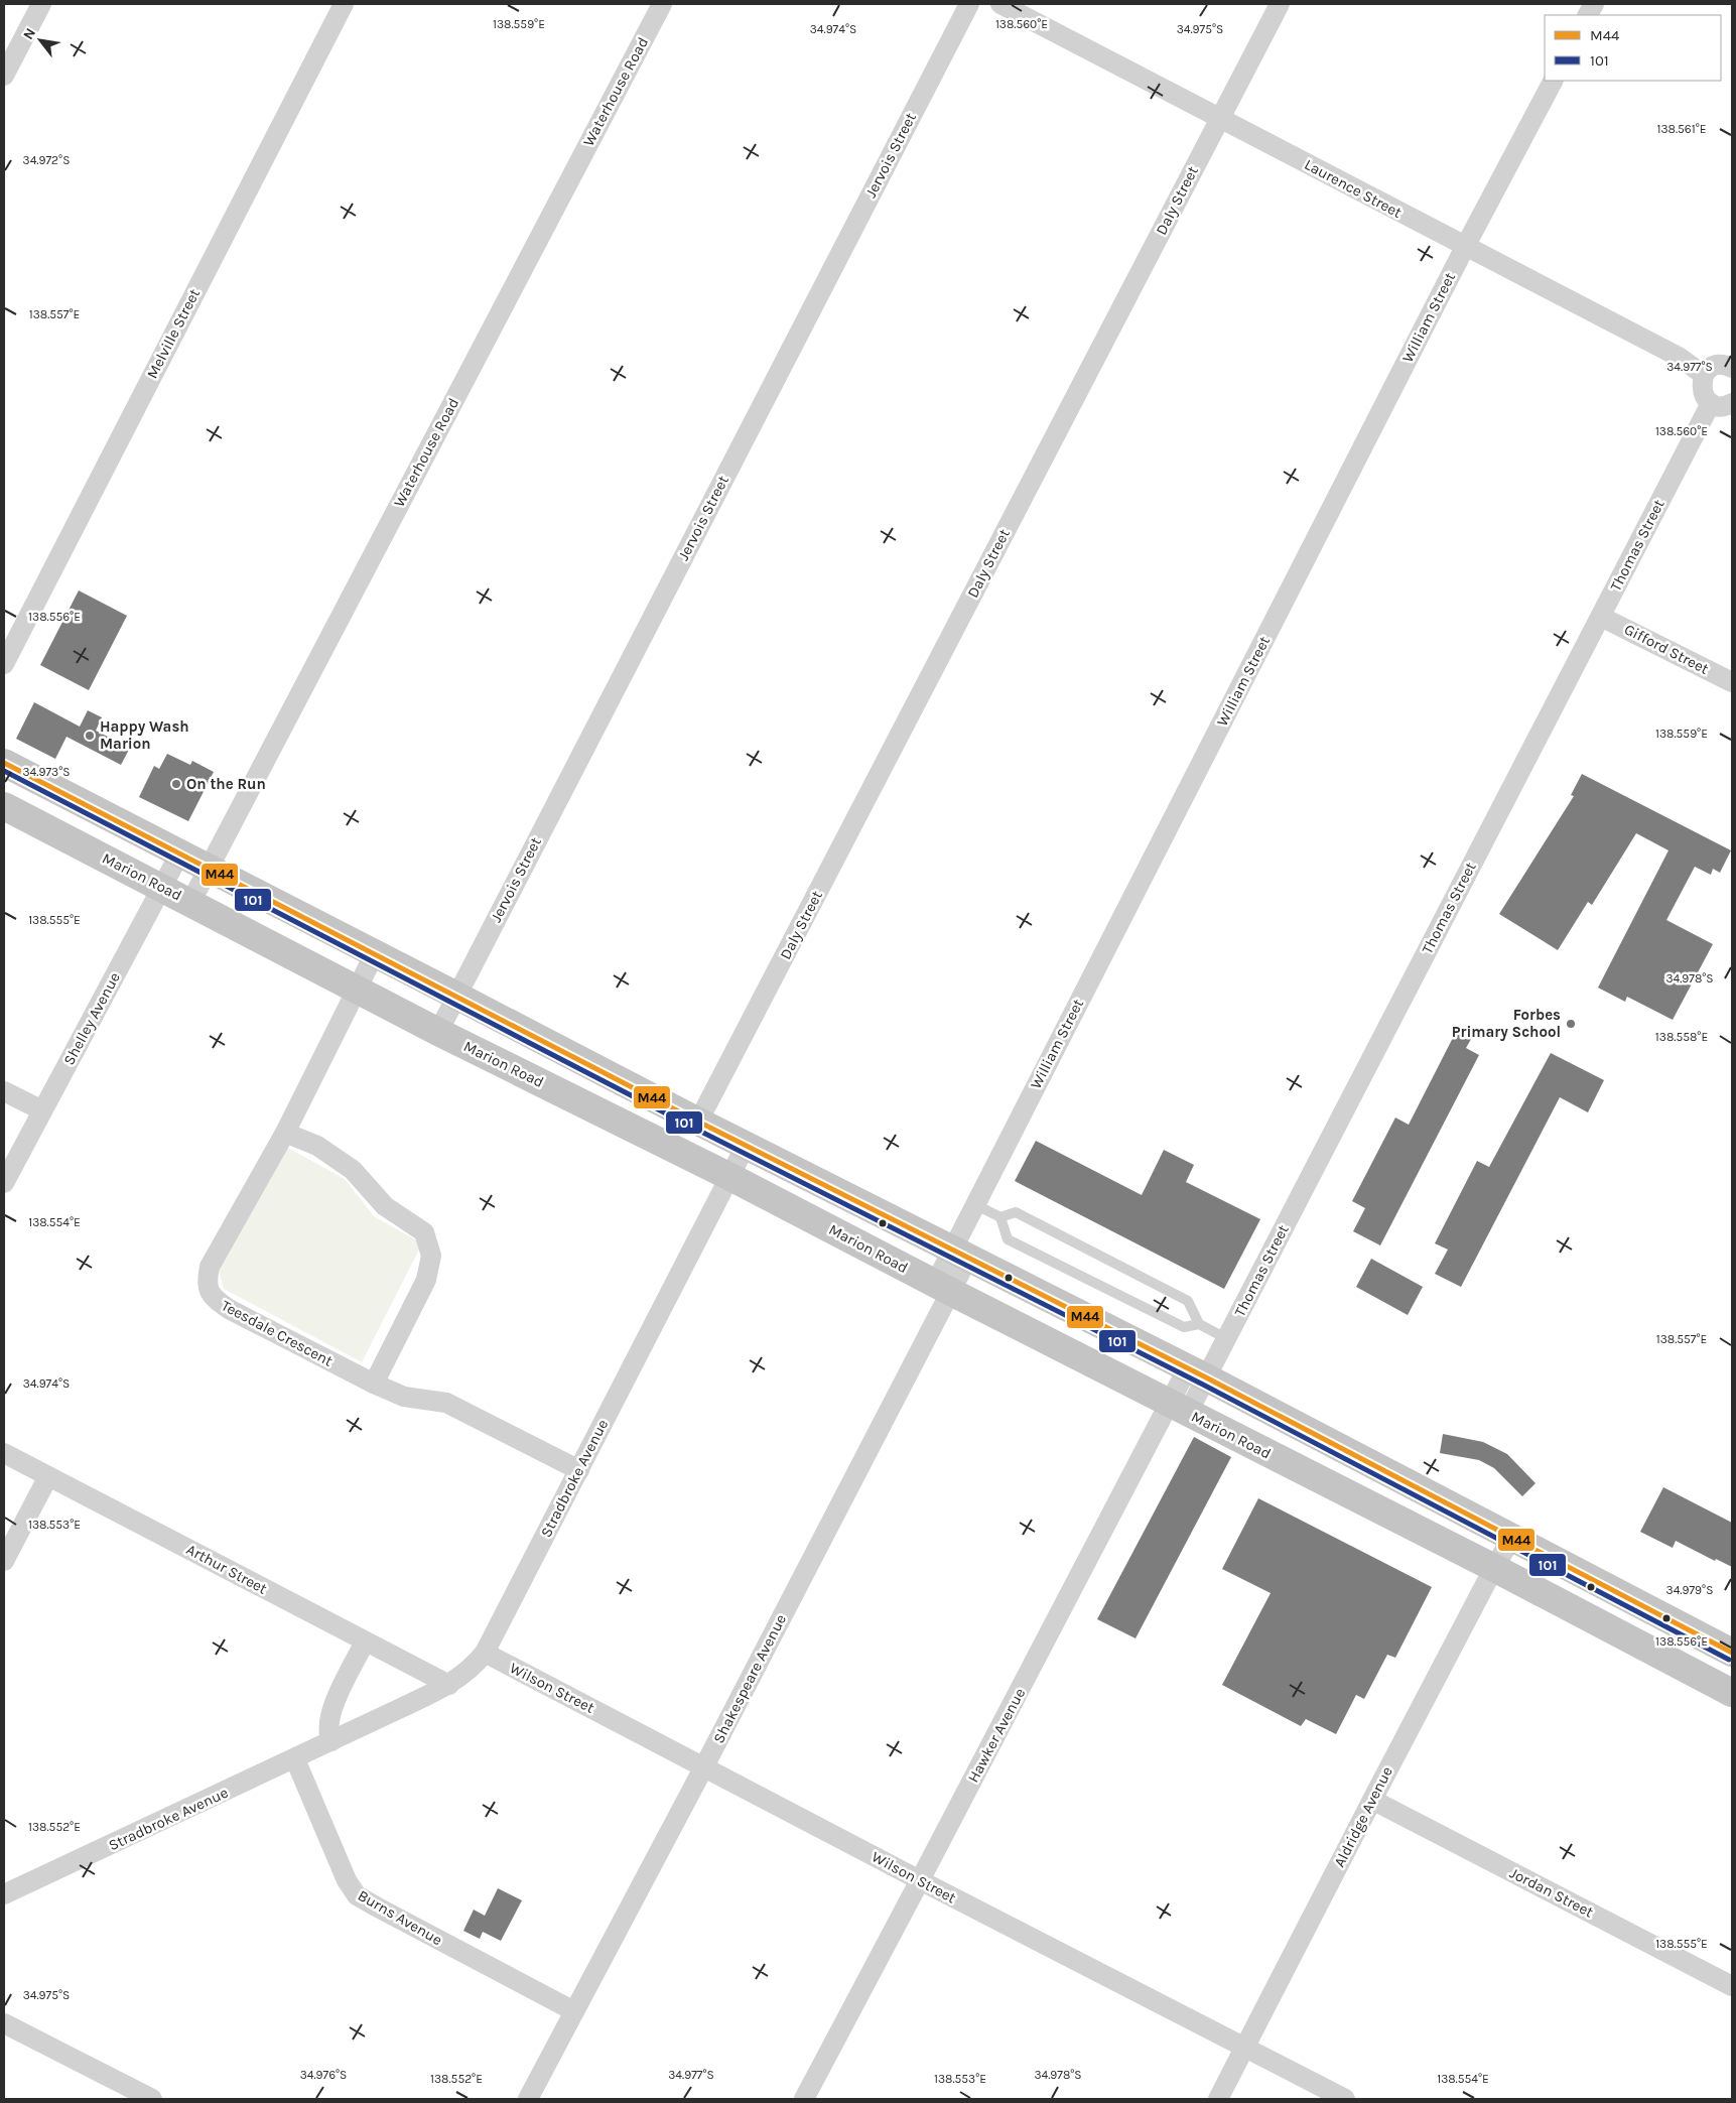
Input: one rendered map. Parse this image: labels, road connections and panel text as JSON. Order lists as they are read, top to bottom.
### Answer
{
  "streets": {
    "main road": ["Marion Road"],
    "street": [
      "Waterhouse Road",
      "Jervois Street",
      "Laurence Street",
      "Daly Street",
      "William Street",
      "Melville Street",
      "Thomas Street",
      "Gifford Street",
      "Shelley Avenue",
      "Teesdale Crescent",
      "Stradbroke Avenue",
      "Arthur Street",
      "Shakespeare Avenue",
      "Wilson Street",
      "Hawker Avenue",
      "Aldridge Avenue",
      "Jordan Street",
      "Burns Avenue"
    ]
  },
  "crossings": [
    ["Waterhouse Road", "Marion Road"],
    ["Jervois Street", "Marion Road"],
    ["Laurence Street", "Daly Street"],
    ["Laurence Street", "William Street"],
    ["William Street", "Marion Road"],
    ["William Street", "Shakespeare Avenue"],
    ["Thomas Street", "Gifford Street"],
    ["Thomas Street", "Marion Road"],
    ["Thomas Street", "Hawker Avenue"],
    ["Marion Road", "Shelley Avenue"],
    ["Marion Road", "Teesdale Crescent"],
    ["Marion Road", "Stradbroke Avenue"],
    ["Marion Road", "Shakespeare Avenue"],
    ["Marion Road", "Hawker Avenue"],
    ["Marion Road", "Aldridge Avenue"],
    ["Teesdale Crescent", "Stradbroke Avenue"],
    ["Stradbroke Avenue", "Arthur Street"],
    ["Stradbroke Avenue", "Wilson Street"],
    ["Stradbroke Avenue", "Burns Avenue"],
    ["Shakespeare Avenue", "Wilson Street"],
    ["Shakespeare Avenue", "Burns Avenue"],
    ["Wilson Street", "Hawker Avenue"],
    ["Wilson Street", "Aldridge Avenue"],
    ["Aldridge Avenue", "Jordan Street"]
  ],
  "places": ["Happy Wash Marion", "On the Run", "Forbes Primary School"],
  "lines": ["transit line M44", "transit line 101"],
  "legend": ["M44", "101"],
  "north": "top left",
  "coordinates": [
    "138.559°E",
    "138.560°E",
    "34.974°S",
    "34.975°S",
    "138.561°E",
    "34.972°S",
    "138.557°E",
    "34.977°S",
    "138.556°E",
    "34.973°S",
    "138.555°E",
    "34.978°S",
    "138.558°E",
    "138.554°E",
    "138.553°E",
    "34.979°S",
    "138.552°E",
    "34.976°S"
  ]
}
